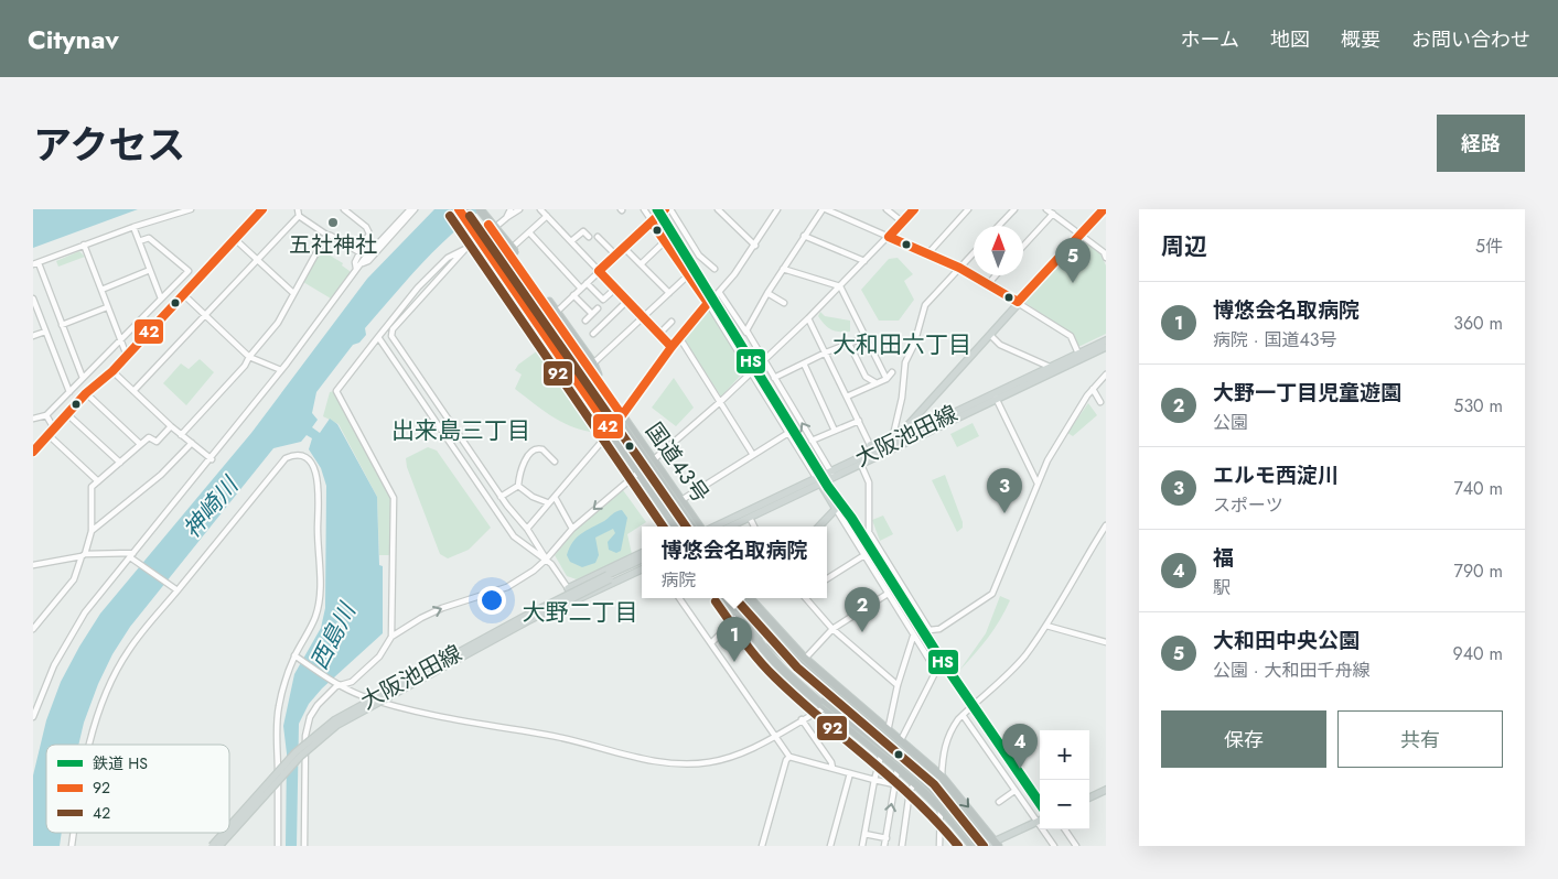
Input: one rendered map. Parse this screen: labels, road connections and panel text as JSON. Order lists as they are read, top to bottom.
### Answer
{
  "streets": {
    "highway": ["国道43号"],
    "main road": ["大阪池田線"]
  },
  "districts": ["大和田六丁目", "出来島三丁目", "大野二丁目"],
  "water": ["神崎川", "西島川"],
  "places": ["五社神社"],
  "lines": ["rail line HS", "transit line 42", "transit line 92"],
  "legend": ["鉄道 HS", "92", "42"],
  "north": "top",
  "page": {
    "header": "Citynav",
    "nav": [
      "ホーム",
      "地図",
      "概要",
      "お問い合わせ"
    ],
    "title": "アクセス",
    "buttons": [
      "経路",
      ["保存", "共有"]
    ],
    "heading": ["周辺", "5件"],
    "pins": [
      "5",
      "3",
      "2",
      "1",
      "4"
    ],
    "list": [
      {
        "mark": "1",
        "name": "博悠会名取病院",
        "note": "病院 · 国道43号",
        "value": "360 m"
      },
      {
        "mark": "2",
        "name": "大野一丁目児童遊園",
        "note": "公園",
        "value": "530 m"
      },
      {
        "mark": "3",
        "name": "エルモ西淀川",
        "note": "スポーツ",
        "value": "740 m"
      },
      {
        "mark": "4",
        "name": "福",
        "note": "駅",
        "value": "790 m"
      },
      {
        "mark": "5",
        "name": "大和田中央公園",
        "note": "公園 · 大和田千舟線",
        "value": "940 m"
      }
    ],
    "popup": ["博悠会名取病院", "病院"],
    "map_buttons": ["+", "−"]
  }
}
